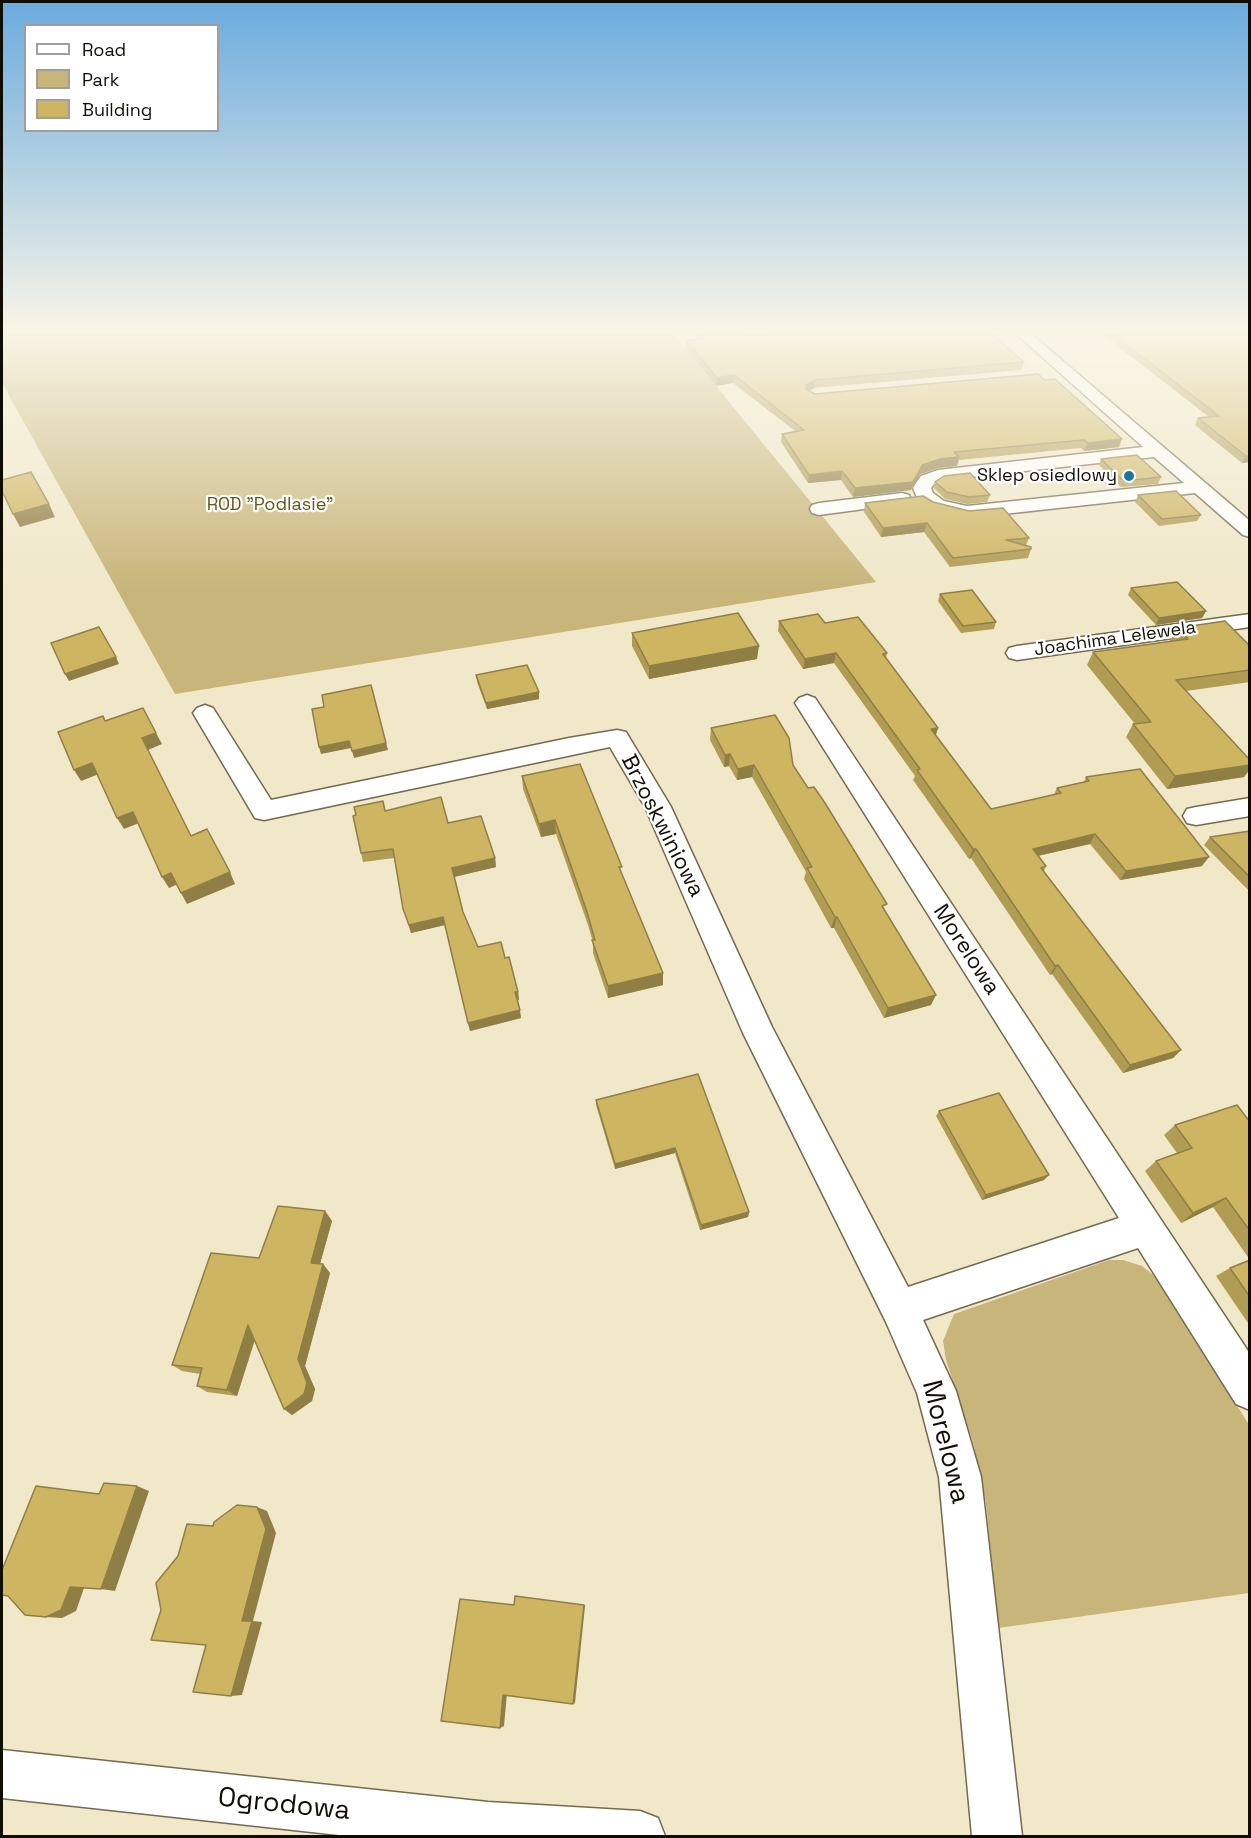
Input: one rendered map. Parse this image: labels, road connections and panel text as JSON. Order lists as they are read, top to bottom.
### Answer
{
  "streets": {
    "street": [
      "Joachima Lelewela",
      "Brzoskwiniowa",
      "Morelowa",
      "Ogrodowa"
    ]
  },
  "crossings": [
    ["Brzoskwiniowa", "Morelowa"]
  ],
  "parks": ["ROD \"Podlasie\""],
  "places": ["Sklep osiedlowy"],
  "legend": ["Road", "Park", "Building"]
}
